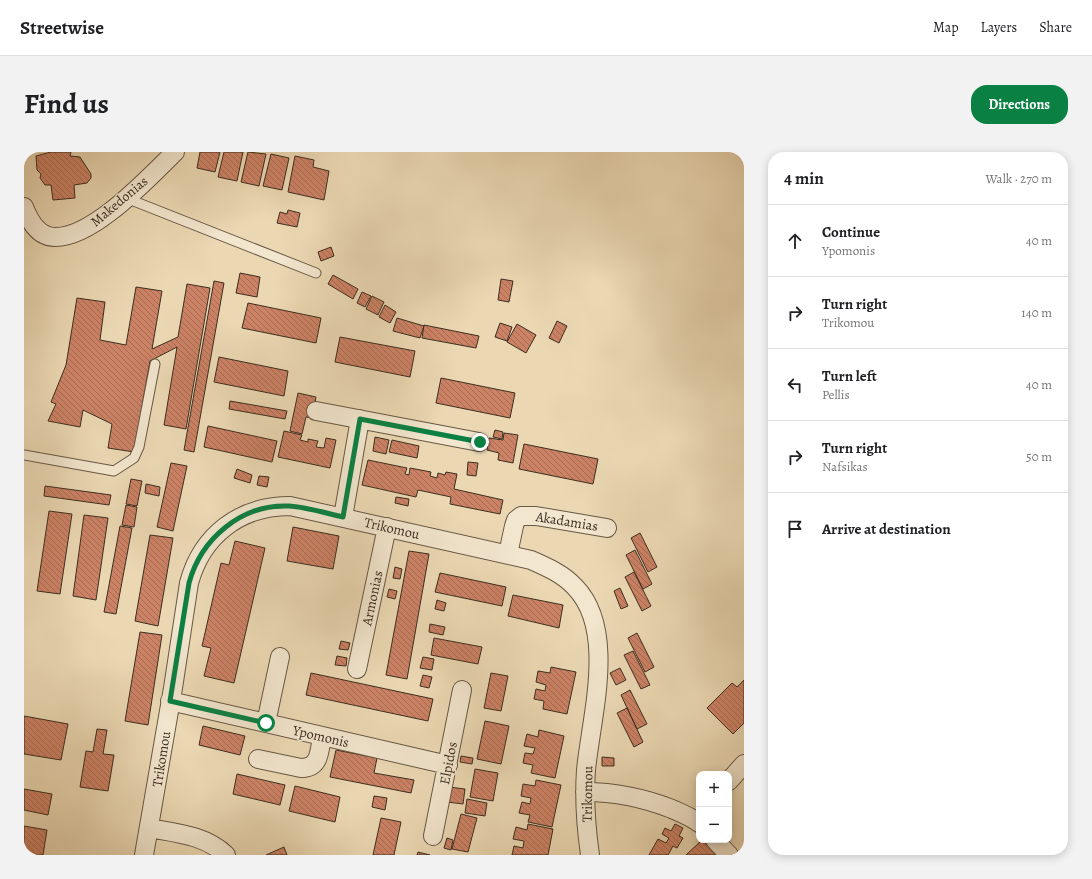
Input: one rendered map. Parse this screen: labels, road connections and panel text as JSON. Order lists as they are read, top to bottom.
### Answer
{
  "streets": {
    "street": [
      "Makedonias",
      "Akadamias",
      "Trikomou",
      "Armonias",
      "Ypomonis",
      "Elpidos"
    ]
  },
  "crossings": [
    ["Akadamias", "Trikomou"],
    ["Trikomou", "Armonias"],
    ["Trikomou", "Ypomonis"],
    ["Ypomonis", "Elpidos"]
  ],
  "page": {
    "header": "Streetwise",
    "nav": ["Map", "Layers", "Share"],
    "title": "Find us",
    "buttons": "Directions",
    "heading": ["4 min", "Walk · 270 m"],
    "list": [
      ["Continue", "Ypomonis", "40 m"],
      ["Turn right", "Trikomou", "140 m"],
      ["Turn left", "Pellis", "40 m"],
      ["Turn right", "Nafsikas", "50 m"],
      "Arrive at destination"
    ],
    "map_buttons": ["+", "−"]
  }
}
